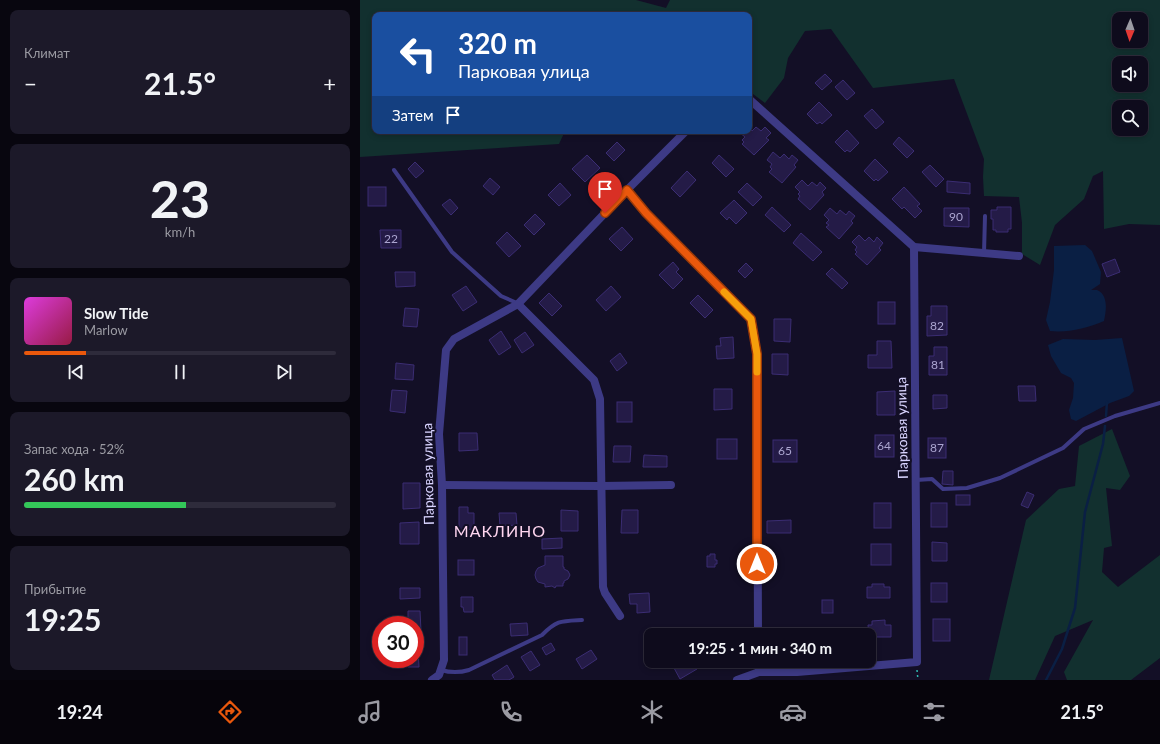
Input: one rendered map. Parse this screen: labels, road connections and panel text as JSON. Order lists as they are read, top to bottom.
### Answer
{
  "streets": {
    "street": ["Парковая улица"]
  },
  "districts": ["МАКЛИНО"],
  "house_numbers": [
    "90",
    "22",
    "82",
    "81",
    "64",
    "87",
    "65"
  ],
  "north": "bottom",
  "page": {
    "tile": [
      "Климат",
      ["23", "km/h"],
      ["Запас хода · 52%", "260 km"],
      ["Прибытие", "19:25"]
    ],
    "turn": ["320 m", "Парковая улица"],
    "heat": ["−", "21.5°", "+"],
    "then": "Затем",
    "song": ["Slow Tide", "Marlow"],
    "limit": "30",
    "trip": "19:25 · 1 мин · 340 m",
    "tabs": ["19:24", "21.5°"]
  }
}
